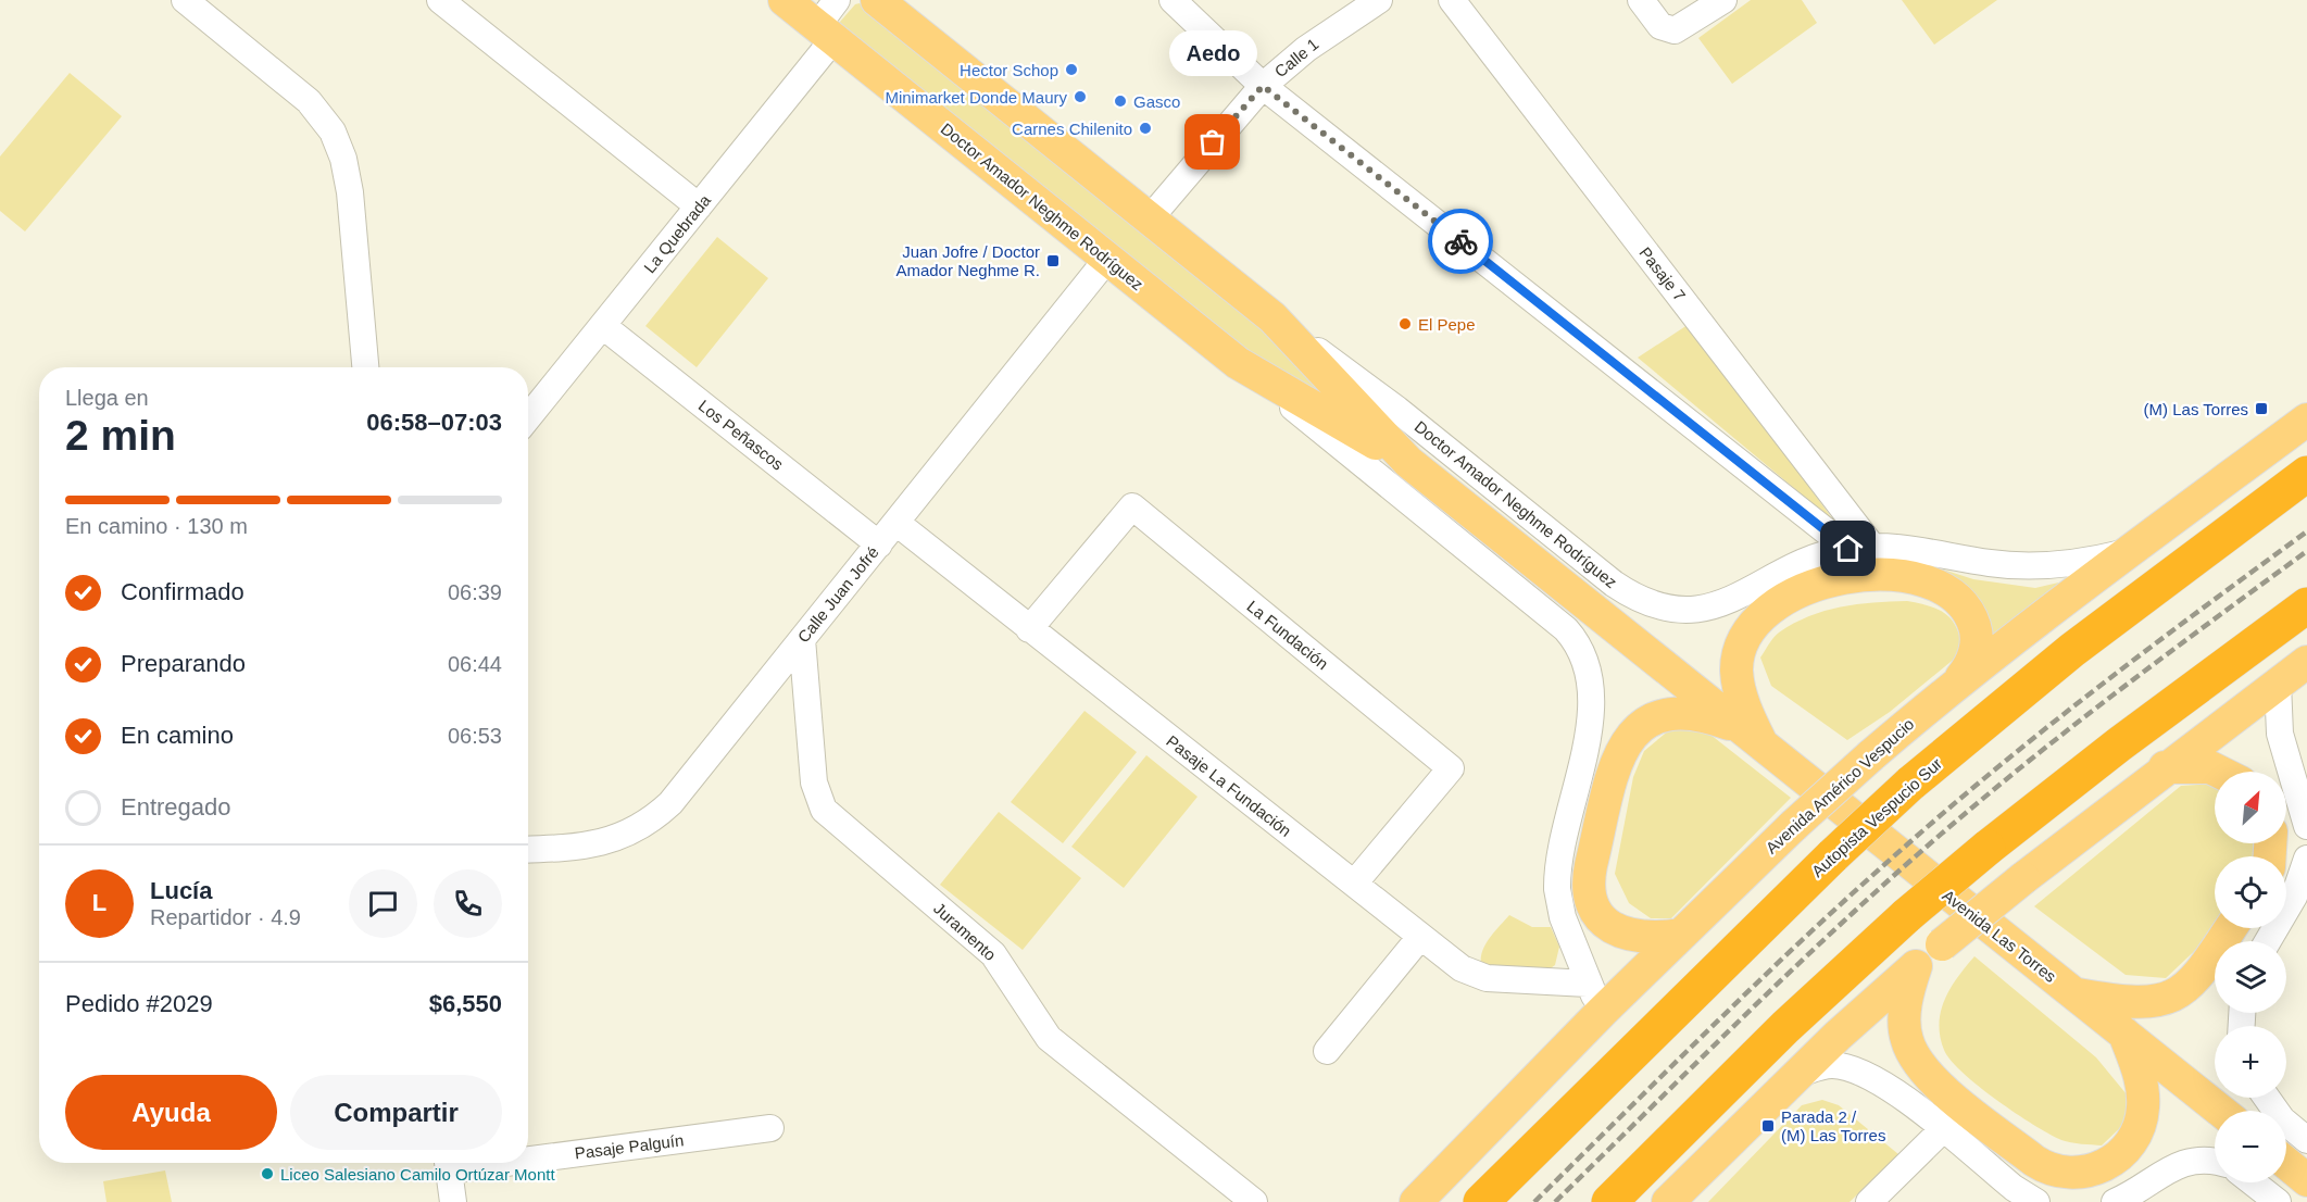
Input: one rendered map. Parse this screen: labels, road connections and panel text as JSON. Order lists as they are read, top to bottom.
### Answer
{
  "streets": {
    "highway": ["Autopista Vespucio Sur"],
    "main road": ["Doctor Amador Neghme Rodríguez", "Avenida Américo Vespucio", "Avenida Las Torres"],
    "street": [
      "Calle 1",
      "La Quebrada",
      "Pasaje 7",
      "Los Peñascos",
      "Calle Juan Jofré",
      "La Fundación",
      "Pasaje La Fundación",
      "Juramento",
      "Pasaje Palguín"
    ]
  },
  "crossings": [
    ["Calle 1", "Doctor Amador Neghme Rodríguez"],
    ["Doctor Amador Neghme Rodríguez", "La Quebrada"],
    ["Doctor Amador Neghme Rodríguez", "Pasaje 7"],
    ["Doctor Amador Neghme Rodríguez", "Calle Juan Jofré"],
    ["Doctor Amador Neghme Rodríguez", "Pasaje La Fundación"],
    ["Doctor Amador Neghme Rodríguez", "Avenida Américo Vespucio"],
    ["Doctor Amador Neghme Rodríguez", "Avenida Las Torres"],
    ["La Quebrada", "Los Peñascos"],
    ["Los Peñascos", "Calle Juan Jofré"],
    ["Calle Juan Jofré", "Pasaje La Fundación"],
    ["Calle Juan Jofré", "Juramento"],
    ["La Fundación", "Pasaje La Fundación"],
    ["Pasaje La Fundación", "Avenida Américo Vespucio"]
  ],
  "places": {
    "other": [
      "Hector Schop",
      "Minimarket Donde Maury",
      "Gasco",
      "Carnes Chilenito",
      "Aedo",
      "El Pepe",
      "Liceo Salesiano Camilo Ortúzar Montt"
    ],
    "transit": ["Juan Jofre / Doctor Amador Neghme R.", "(M) Las Torres", "Parada 2 / (M) Las Torres"]
  },
  "north": "top right",
  "page": {
    "bubble": "Aedo",
    "heading": ["2 min", "Llega en", "06:58–07:03"],
    "panel": [
      "Lucía",
      "Repartidor · 4.9",
      "Pedido #2029",
      "$6,550"
    ],
    "bar": "En camino · 130 m",
    "list": [
      ["Confirmado", "06:39"],
      ["Preparando", "06:44"],
      ["En camino", "06:53"],
      "Entregado"
    ],
    "map_buttons": ["+", "−"],
    "round": "L",
    "buttons": ["Ayuda", "Compartir"]
  }
}
